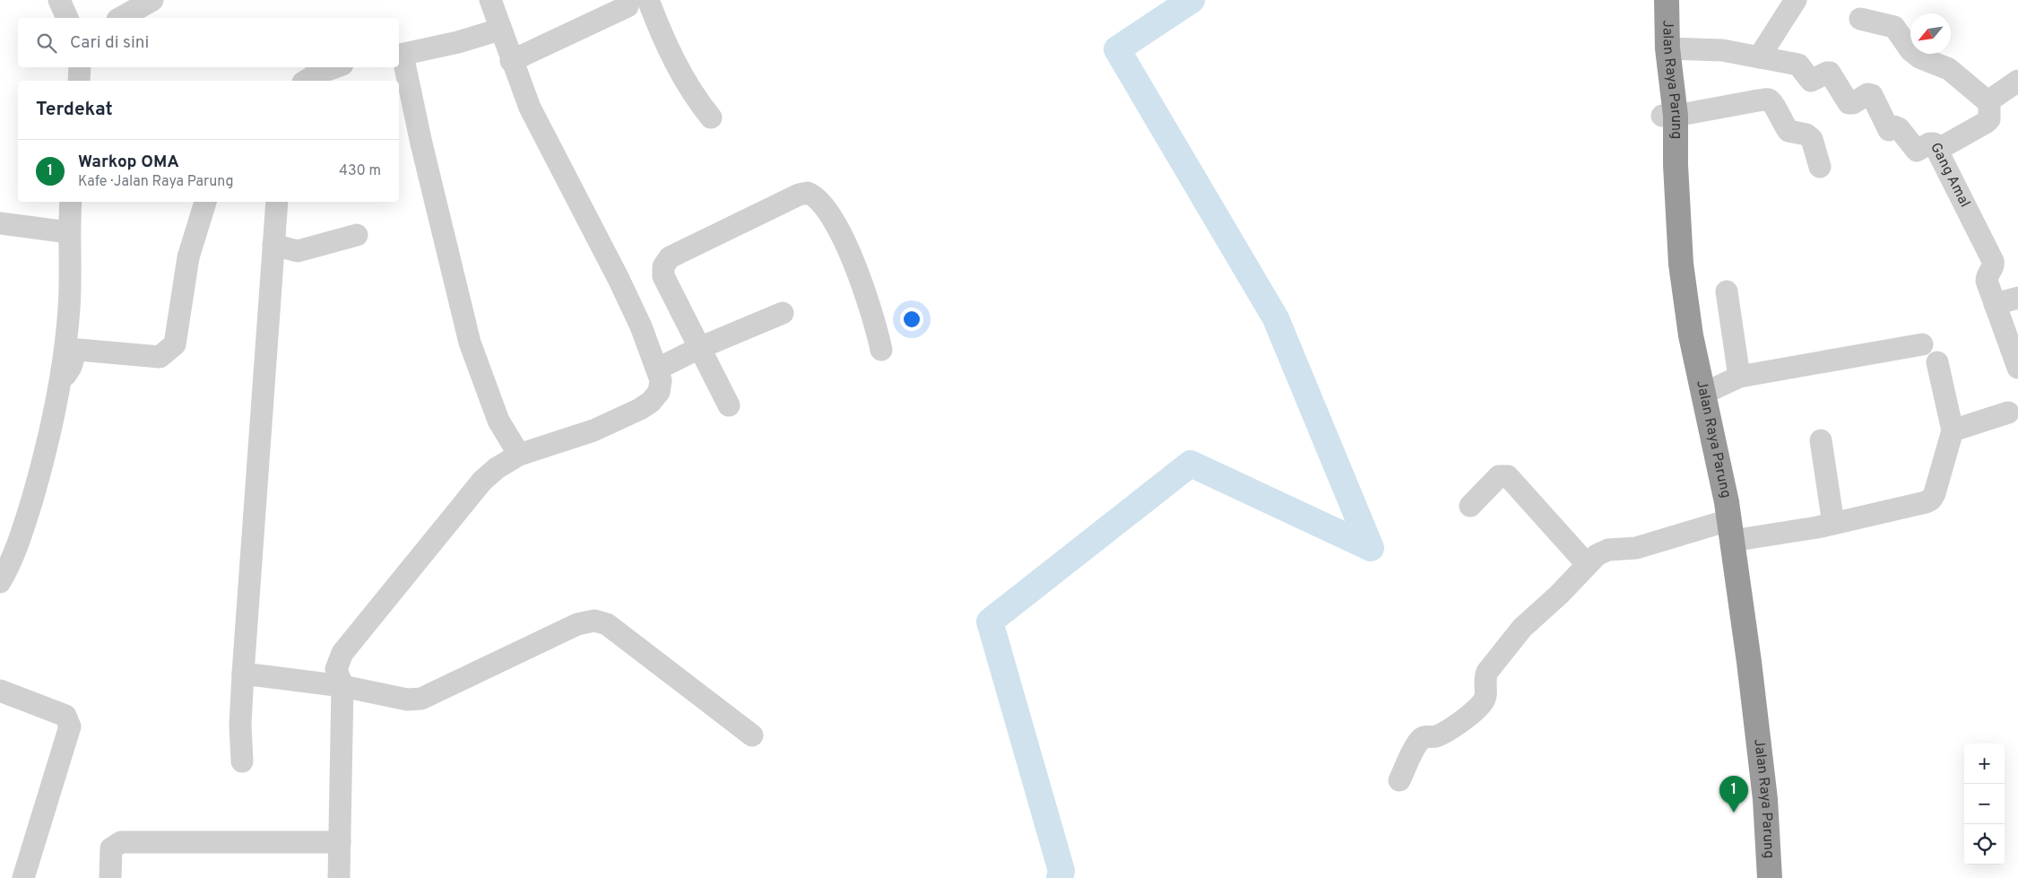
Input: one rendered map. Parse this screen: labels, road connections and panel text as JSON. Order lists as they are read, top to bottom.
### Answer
{
  "streets": {
    "highway": ["Jalan Raya Parung"],
    "street": ["Gang Amal"]
  },
  "crossings": [
    ["Jalan Raya Parung", "Gang Amal"]
  ],
  "north": "bottom left",
  "page": {
    "search": "Cari di sini",
    "heading": "Terdekat",
    "list": [
      {
        "mark": "1",
        "name": "Warkop OMA",
        "note": "Kafe · Jalan Raya Parung",
        "value": "430 m"
      }
    ],
    "map_buttons": ["+", "−"],
    "pins": "1"
  }
}
